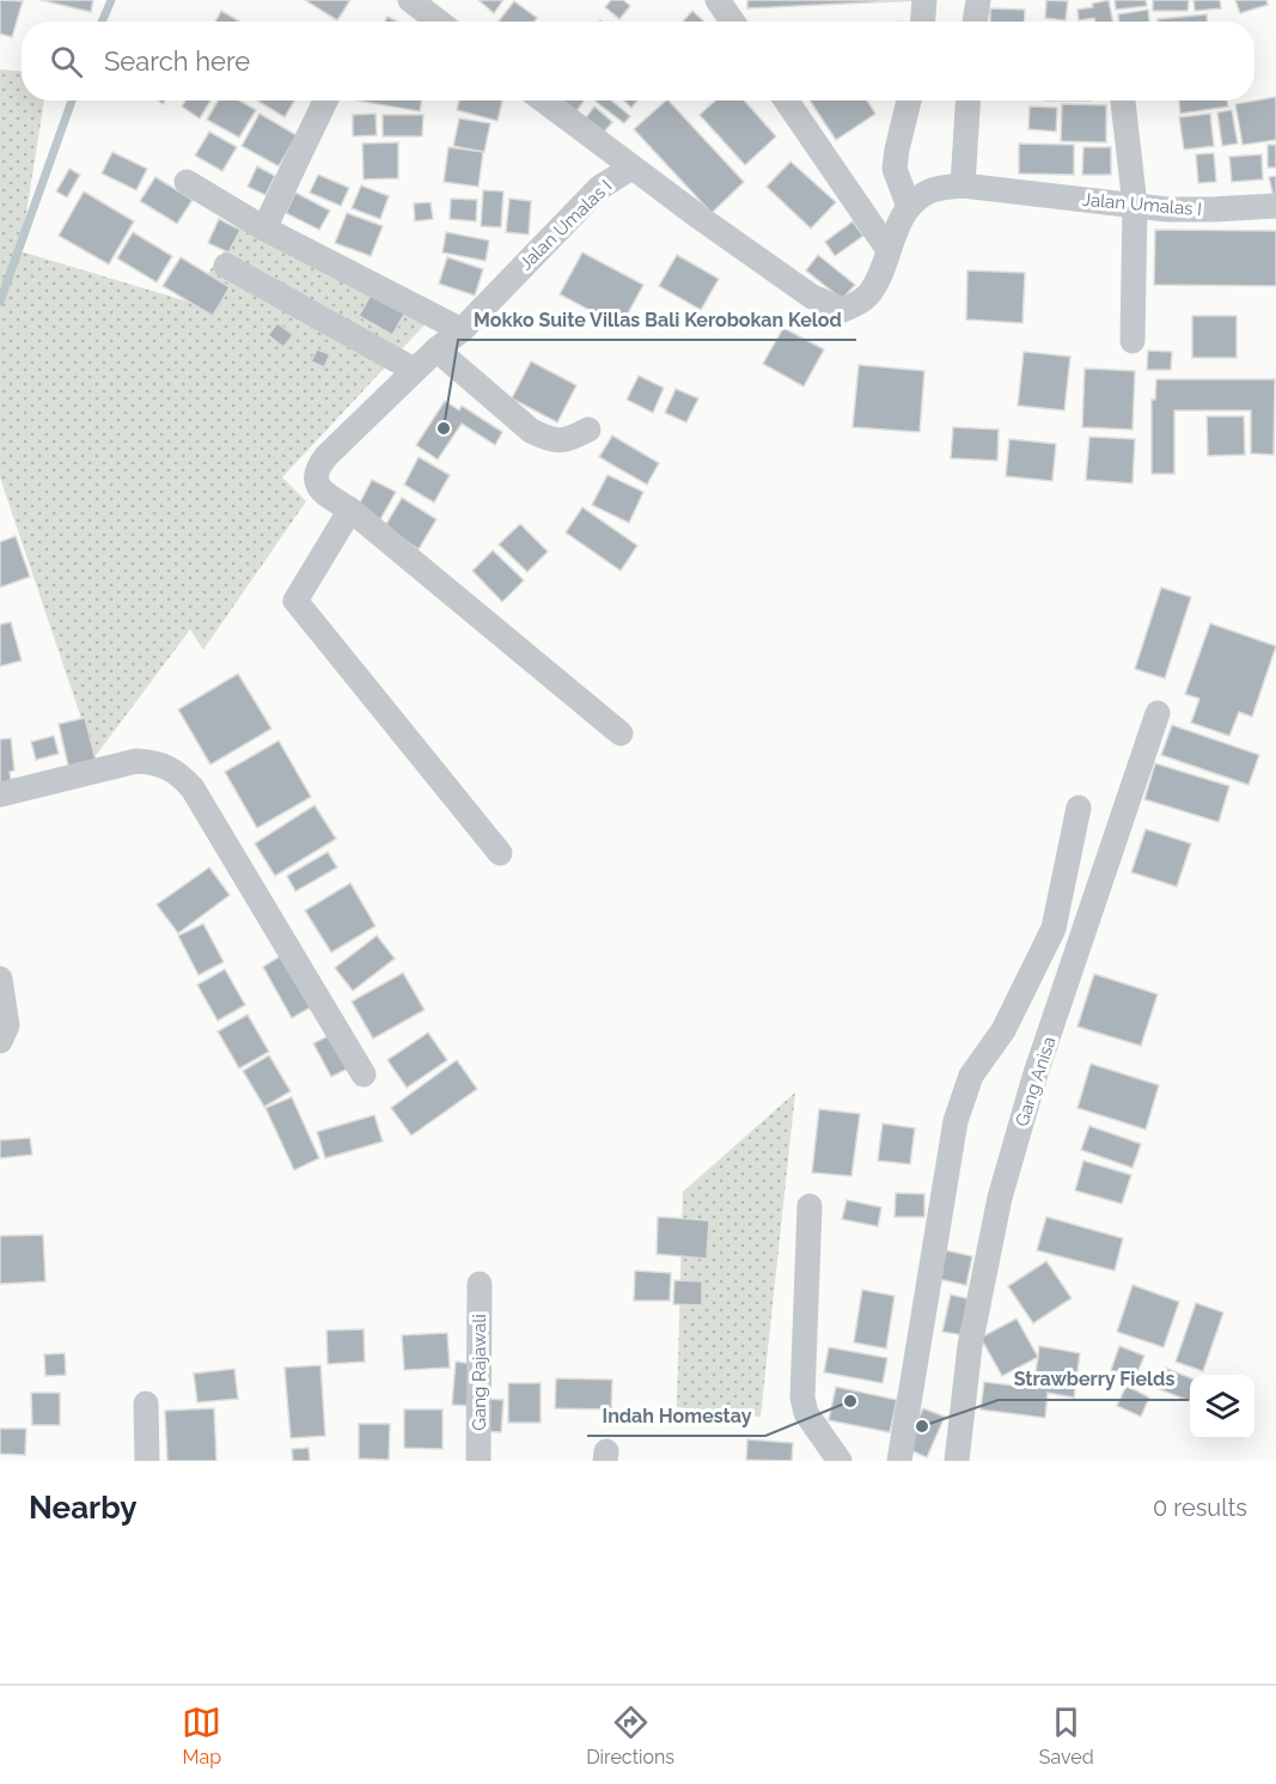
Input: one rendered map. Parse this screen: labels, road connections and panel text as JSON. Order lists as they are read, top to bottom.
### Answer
{
  "streets": {
    "street": ["Jalan Umalas I", "Gang Anisa", "Gang Rajawali"]
  },
  "places": ["Mokko Suite Villas Bali Kerobokan Kelod", "Indah Homestay", "Strawberry Fields"],
  "page": {
    "search": "Search here",
    "heading": ["Nearby", "0 results"],
    "nav": ["Map", "Directions", "Saved"]
  }
}
